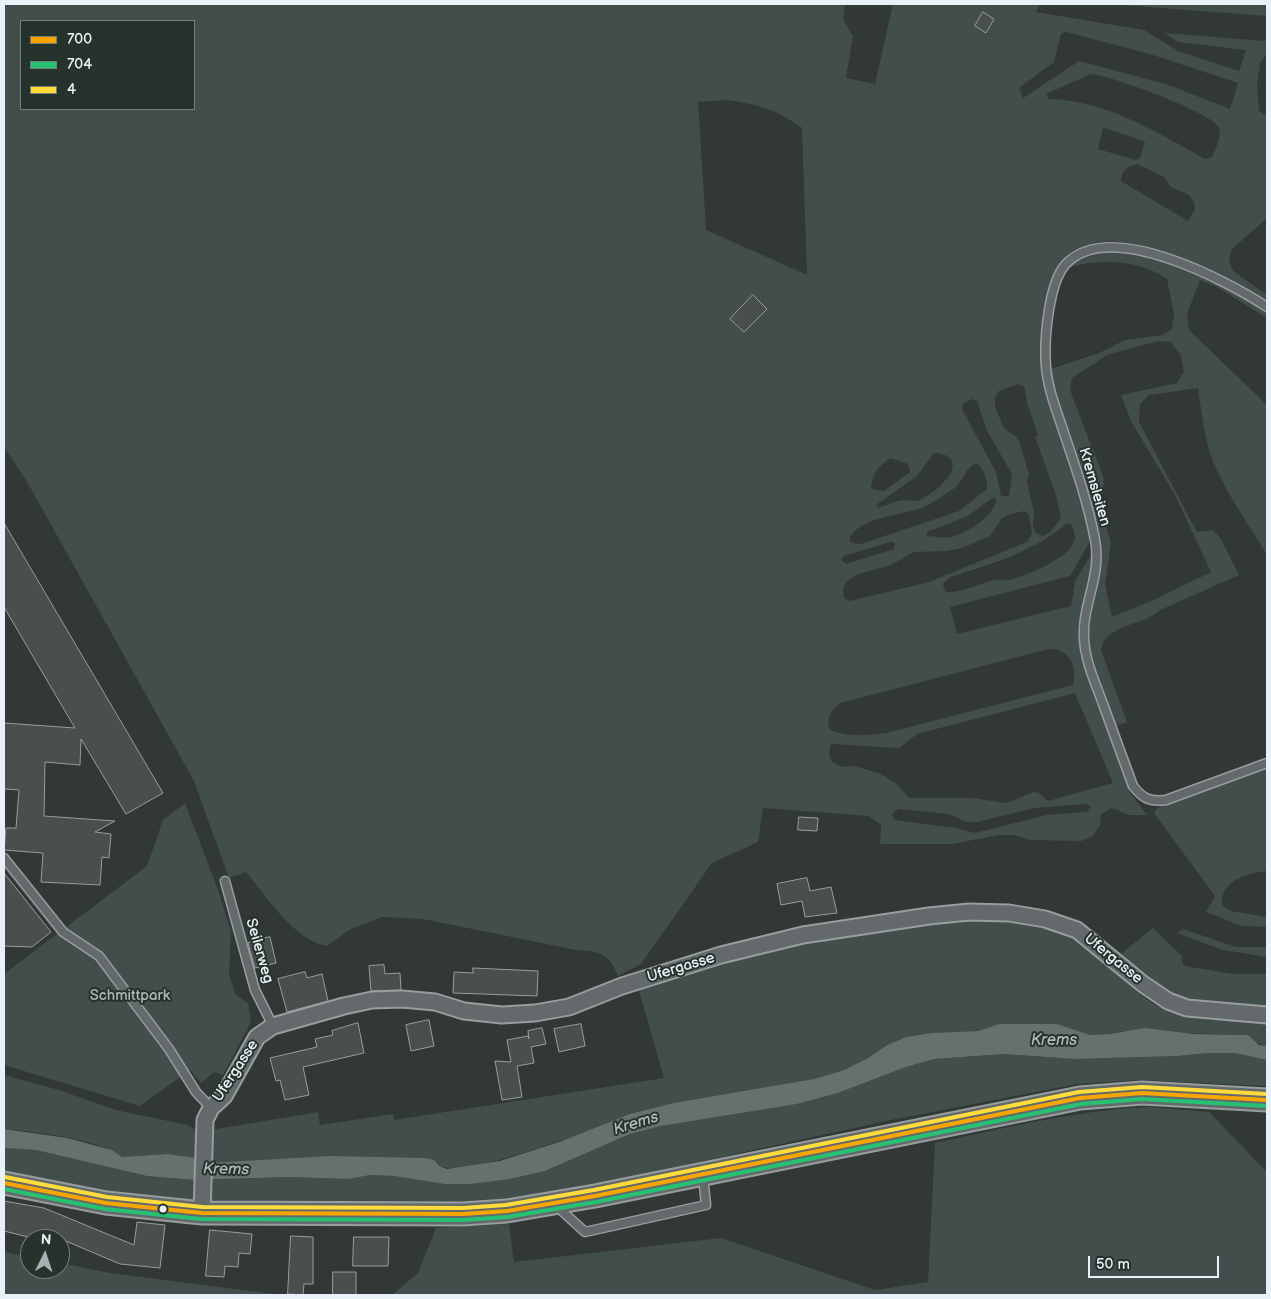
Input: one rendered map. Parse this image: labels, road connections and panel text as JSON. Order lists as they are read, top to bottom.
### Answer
{
  "streets": {
    "street": ["Ufergasse"],
    "lane": ["Kremsleiten", "Seilerweg"]
  },
  "crossings": [
    ["Seilerweg", "Ufergasse"]
  ],
  "water": ["Krems"],
  "parks": ["Schmittpark"],
  "lines": ["transit line 4", "transit line 700", "transit line 704"],
  "legend": ["700", "704", "4"],
  "scale_bar": "50 m",
  "north": "top"
}
